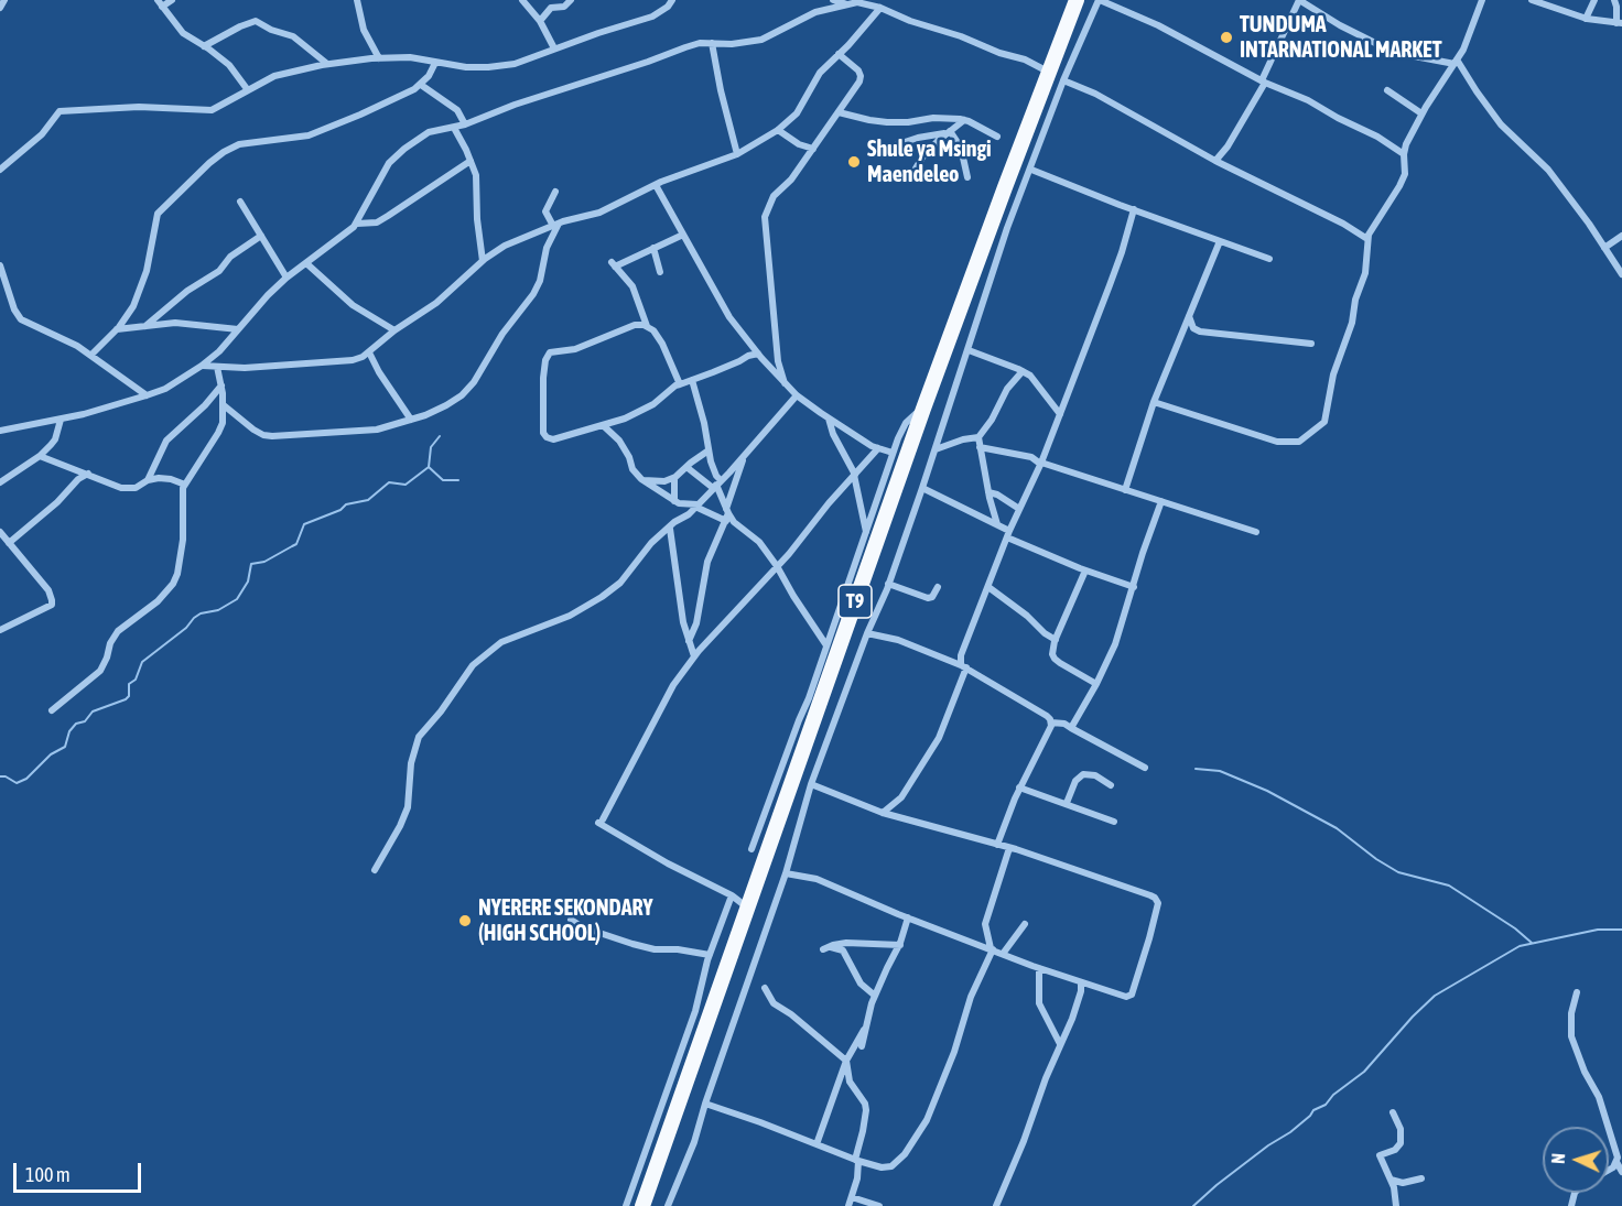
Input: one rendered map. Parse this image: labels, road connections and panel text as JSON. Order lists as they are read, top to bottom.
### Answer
{
  "streets": {
    "highway": ["T9"]
  },
  "places": ["TUNDUMA INTARNATIONAL MARKET", "Shule ya Msingi Maendeleo", "NYERERE SEKONDARY (HIGH SCHOOL)"],
  "scale_bar": "100 m",
  "north": "left"
}
